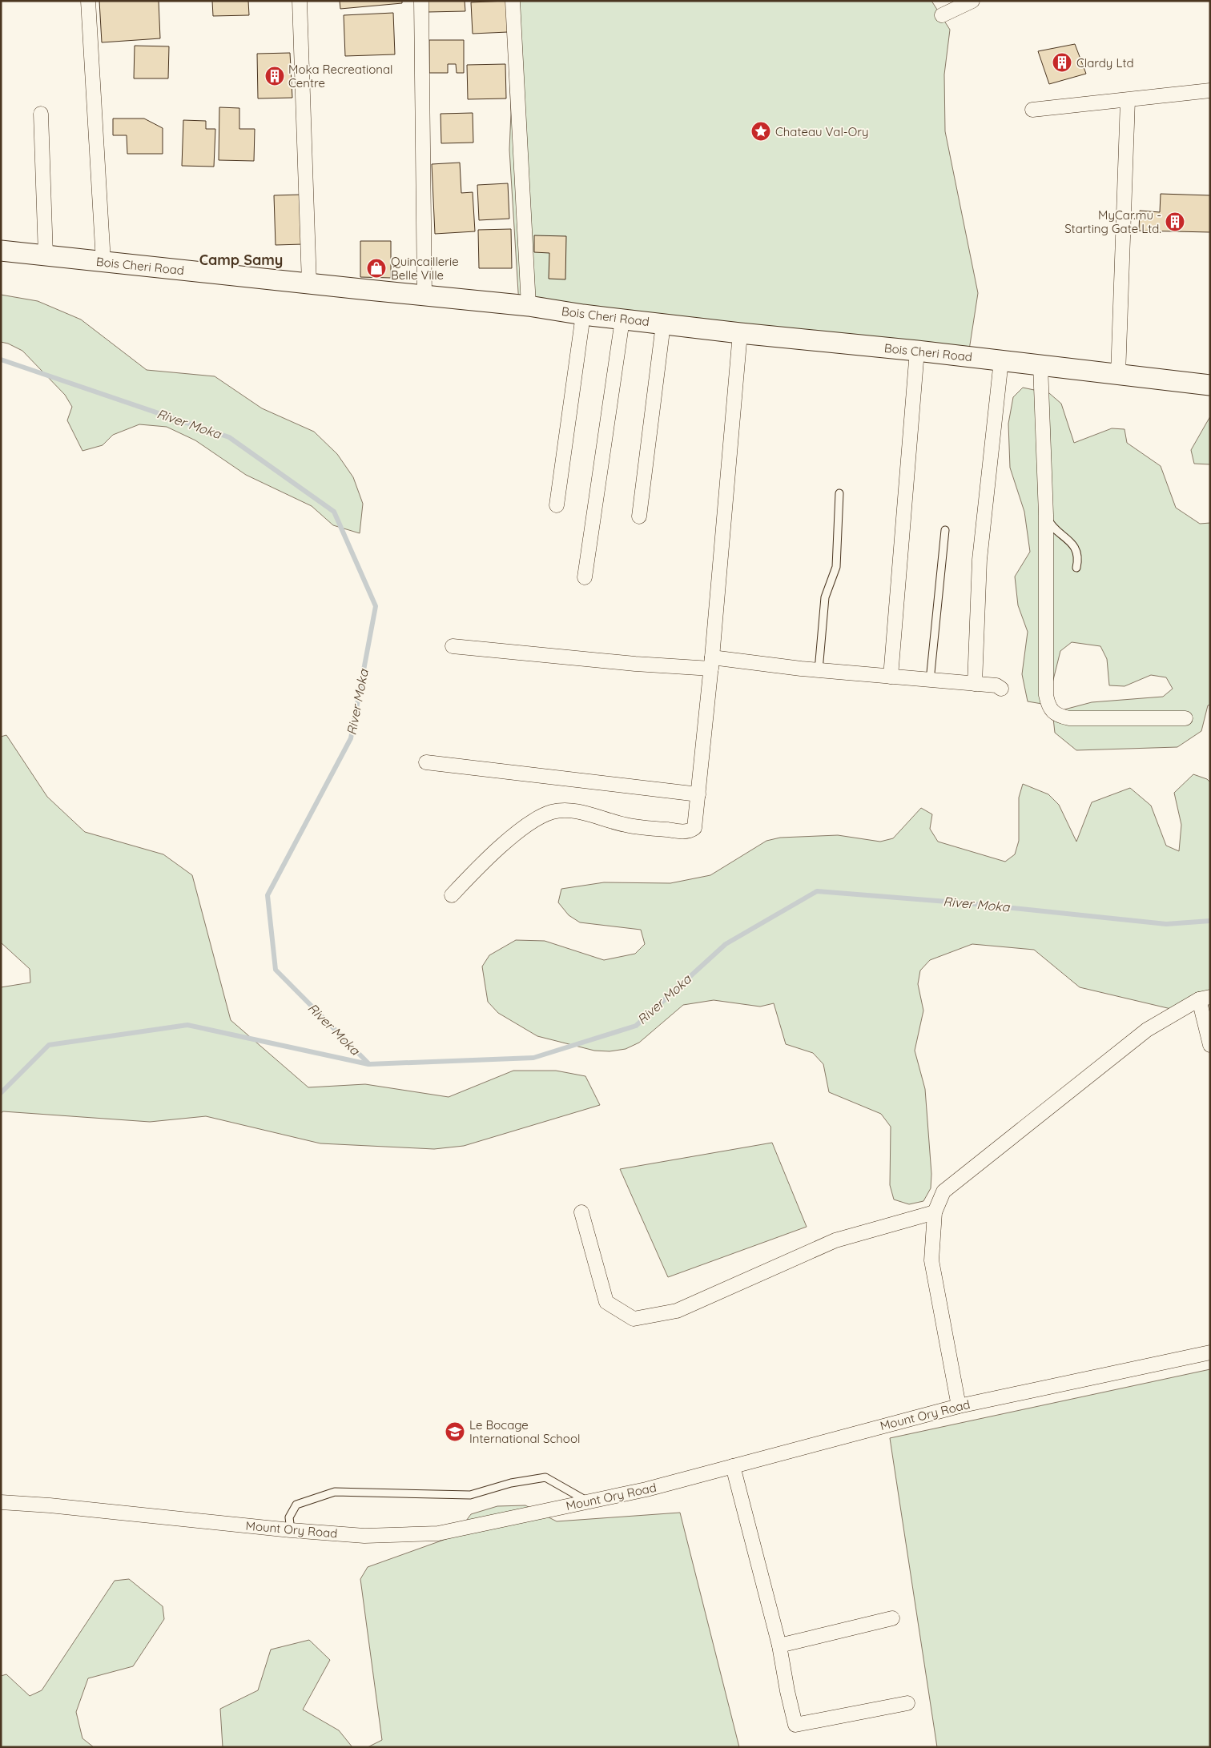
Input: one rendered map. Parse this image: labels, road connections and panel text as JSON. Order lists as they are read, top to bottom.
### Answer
{
  "streets": {
    "main road": ["Bois Cheri Road"],
    "street": ["Mount Ory Road"]
  },
  "districts": ["Camp Samy"],
  "water": ["River Moka"],
  "places": {
    "building": ["Clardy Ltd", "Moka Recreational Centre", "MyCar.mu - Starting Gate Ltd."],
    "place": ["Chateau Val-Ory"],
    "shop": ["Quincaillerie Belle Ville"],
    "school or university": ["Le Bocage International School"]
  }
}
